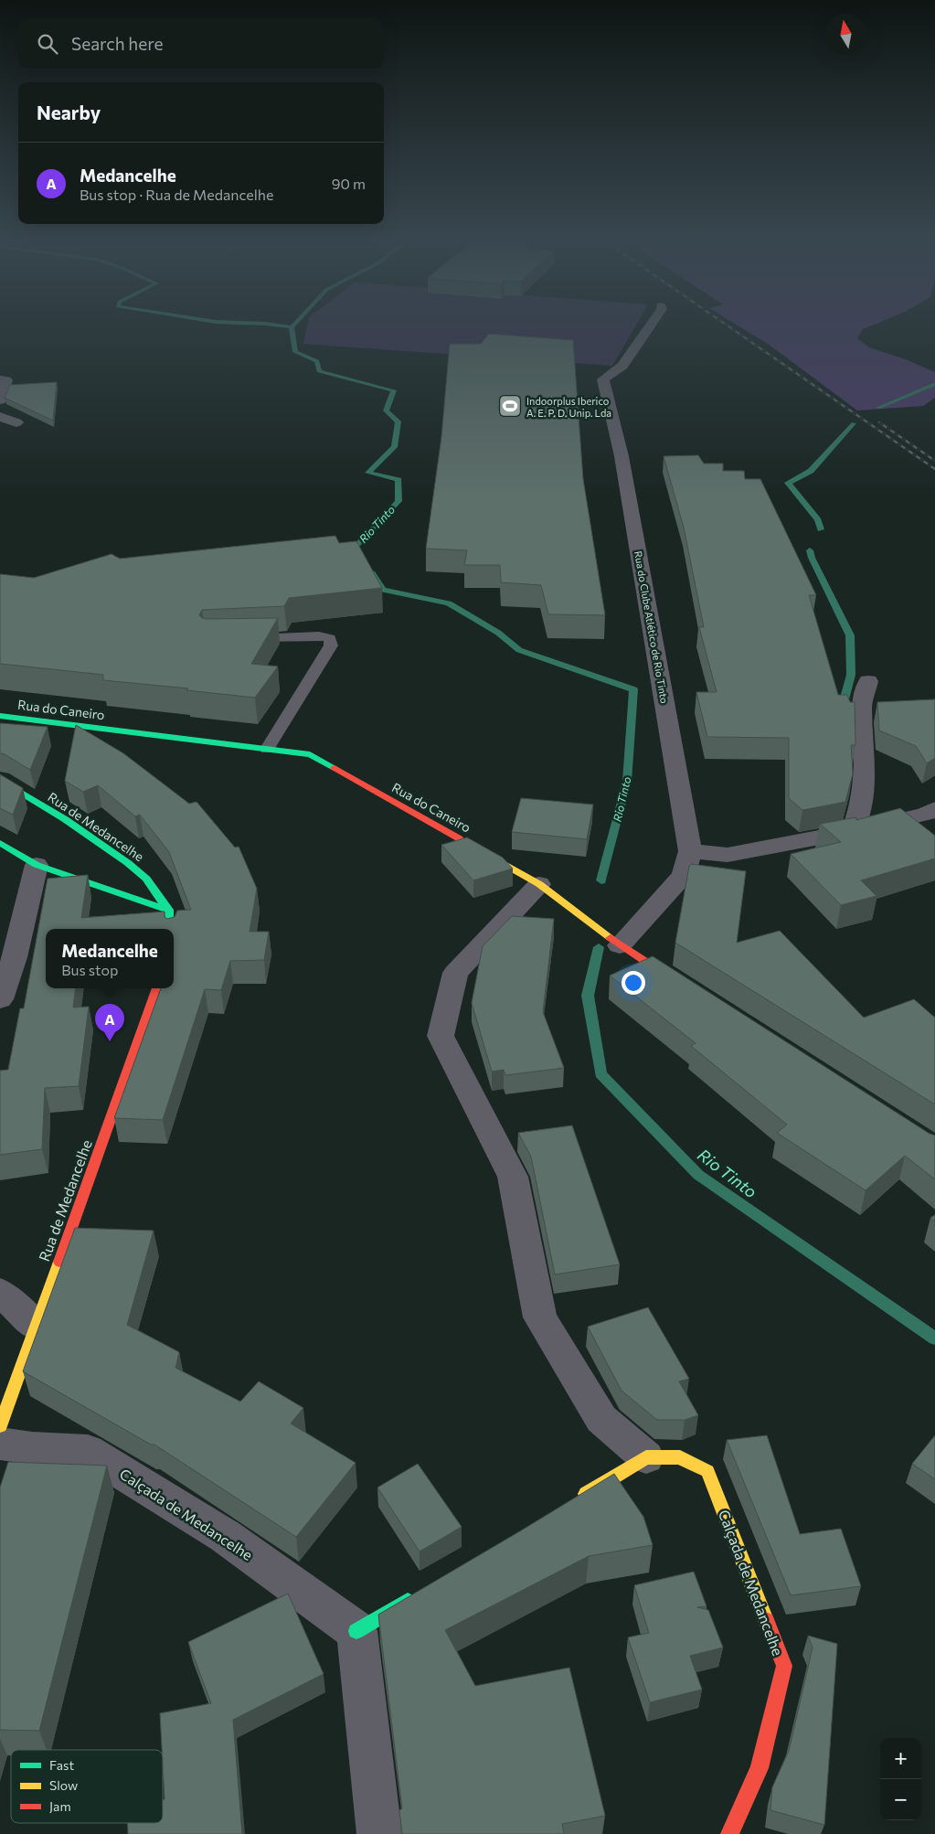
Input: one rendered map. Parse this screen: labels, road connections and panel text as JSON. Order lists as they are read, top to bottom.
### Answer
{
  "streets": {
    "street": [
      "Rua do Clube Atlético de Rio Tinto",
      "Rua do Caneiro",
      "Rua de Medancelhe",
      "Calçada de Medancelhe"
    ]
  },
  "crossings": [
    ["Rua do Clube Atlético de Rio Tinto", "Rua do Caneiro"]
  ],
  "water": ["Rio Tinto"],
  "places": {
    "sports": ["Indoorplus Iberico A. E. P. D. Unip. Lda"]
  },
  "legend": ["Fast", "Slow", "Jam"],
  "north": "top",
  "page": {
    "search": "Search here",
    "heading": "Nearby",
    "list": [
      {
        "mark": "A",
        "name": "Medancelhe",
        "note": "Bus stop · Rua de Medancelhe",
        "value": "90 m"
      }
    ],
    "popup": ["Medancelhe", "Bus stop"],
    "pins": "A",
    "map_buttons": ["+", "−"]
  }
}
